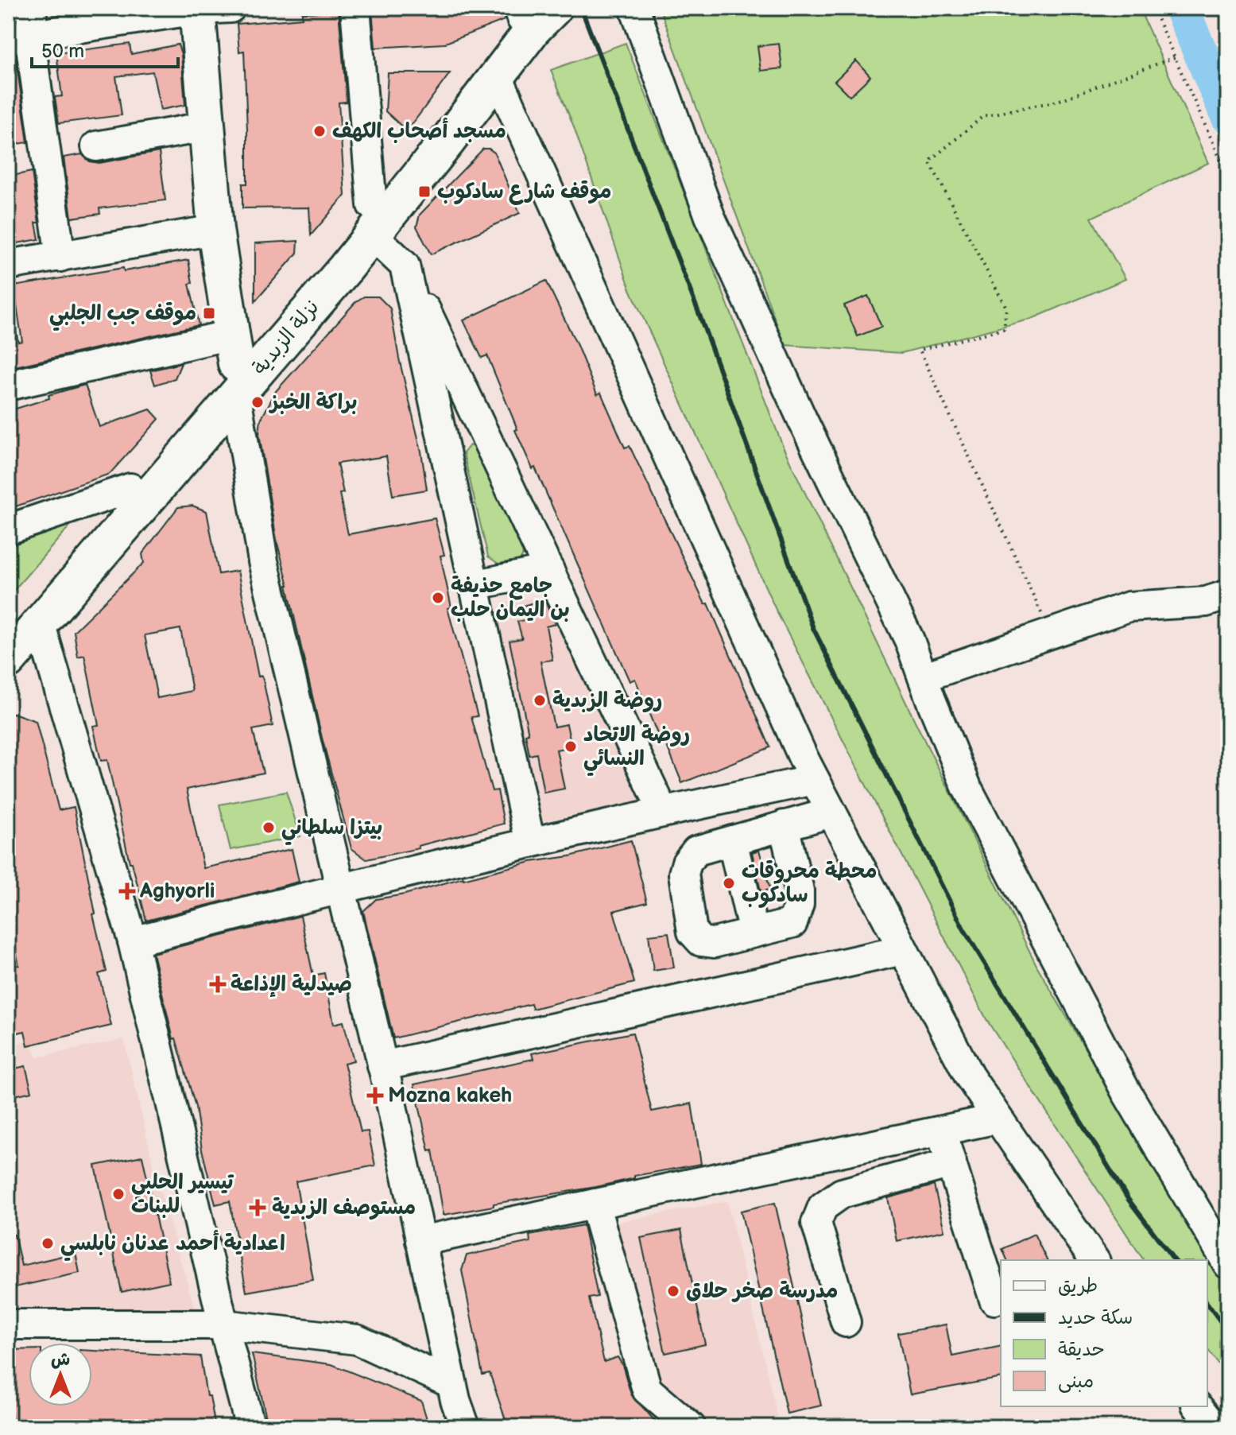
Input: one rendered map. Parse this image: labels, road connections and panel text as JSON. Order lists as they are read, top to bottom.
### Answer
{
  "streets": {
    "main road": ["نزلة الزبدية"]
  },
  "places": {
    "other": [
      "مسجد أصحاب الكهف",
      "براكة الخبز",
      "جامع حذيفة بن اليمان حلب",
      "روضة الزبدية",
      "روضة الاتحاد النسائي",
      "بيتزا سلطاني",
      "محطة محروقات سادكوب",
      "تيسير الحلبي للبنات",
      "اعدادية أحمد عدنان نابلسي",
      "مدرسة صخر حلاق"
    ],
    "transit": ["موقف شارع سادكوب", "موقف جب الجلبي"],
    "health": [
      "Aghyorli",
      "صيدلية الإذاعة",
      "Mozna kakeh",
      "مستوصف الزبدية"
    ]
  },
  "legend": [
    "طريق",
    "سكة حديد",
    "حديقة",
    "مبنى"
  ],
  "scale_bar": "50 m",
  "north": "top"
}
